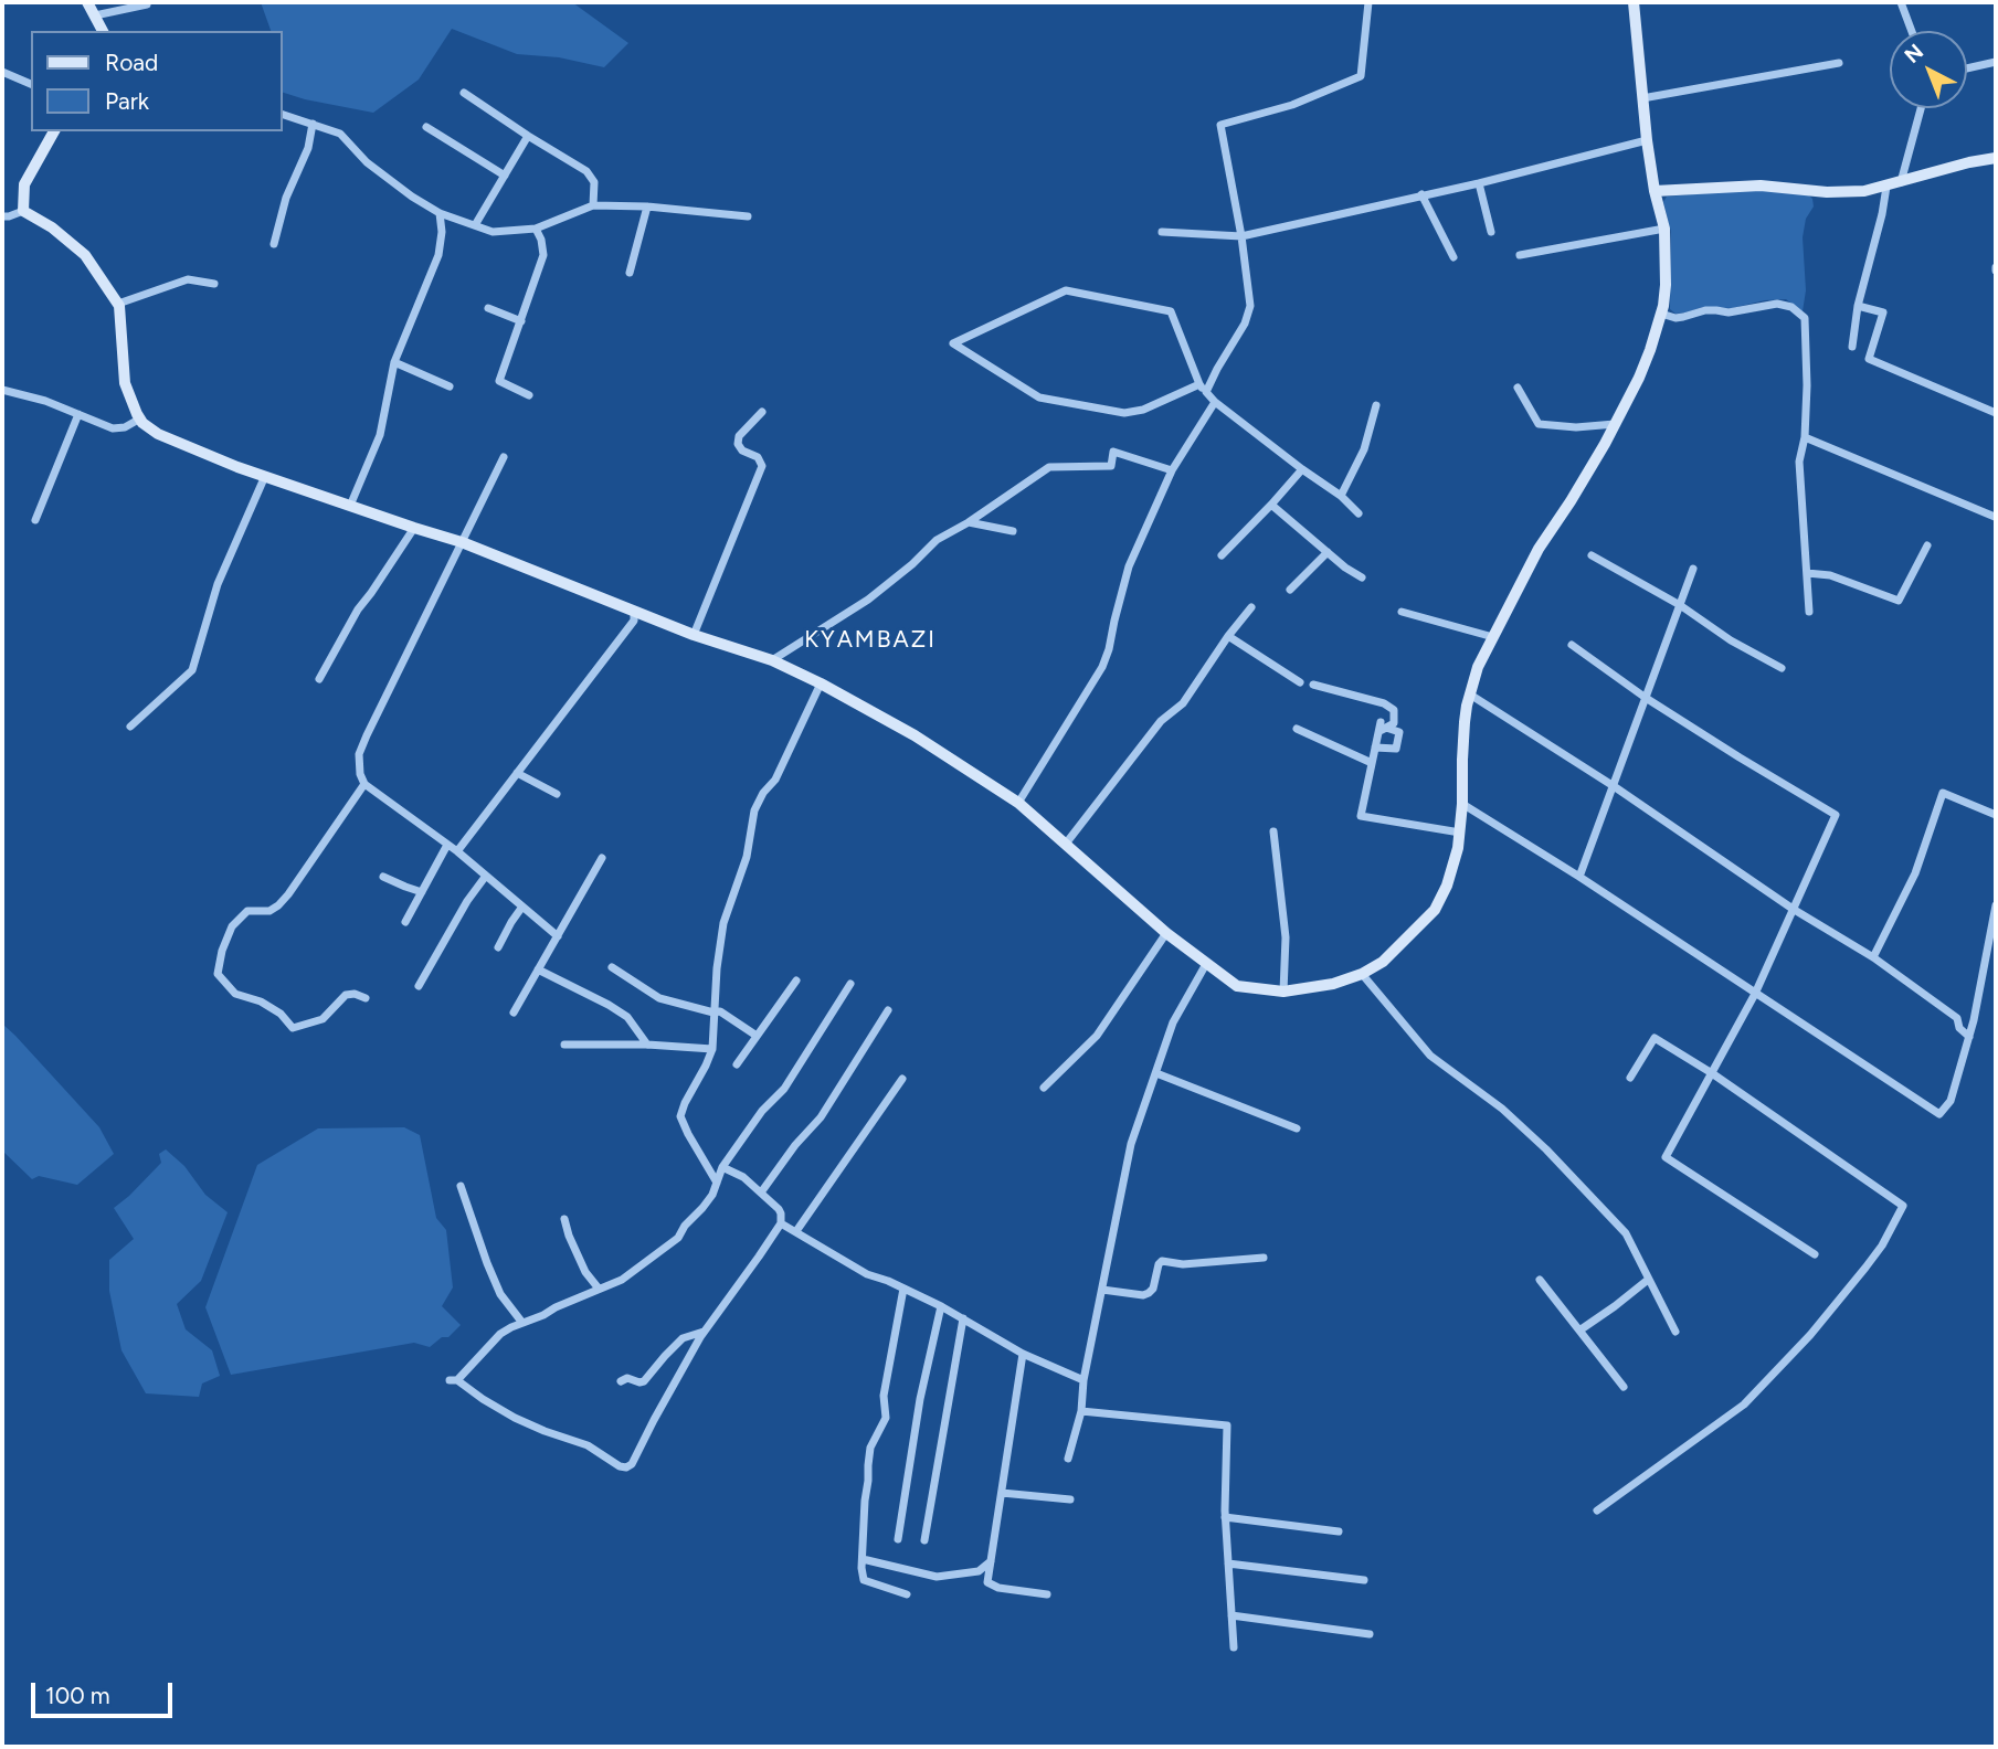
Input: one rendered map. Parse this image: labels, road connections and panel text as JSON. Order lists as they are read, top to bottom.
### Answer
{
  "districts": ["KYAMBAZI"],
  "legend": ["Road", "Park"],
  "scale_bar": "100 m",
  "north": "top left"
}
